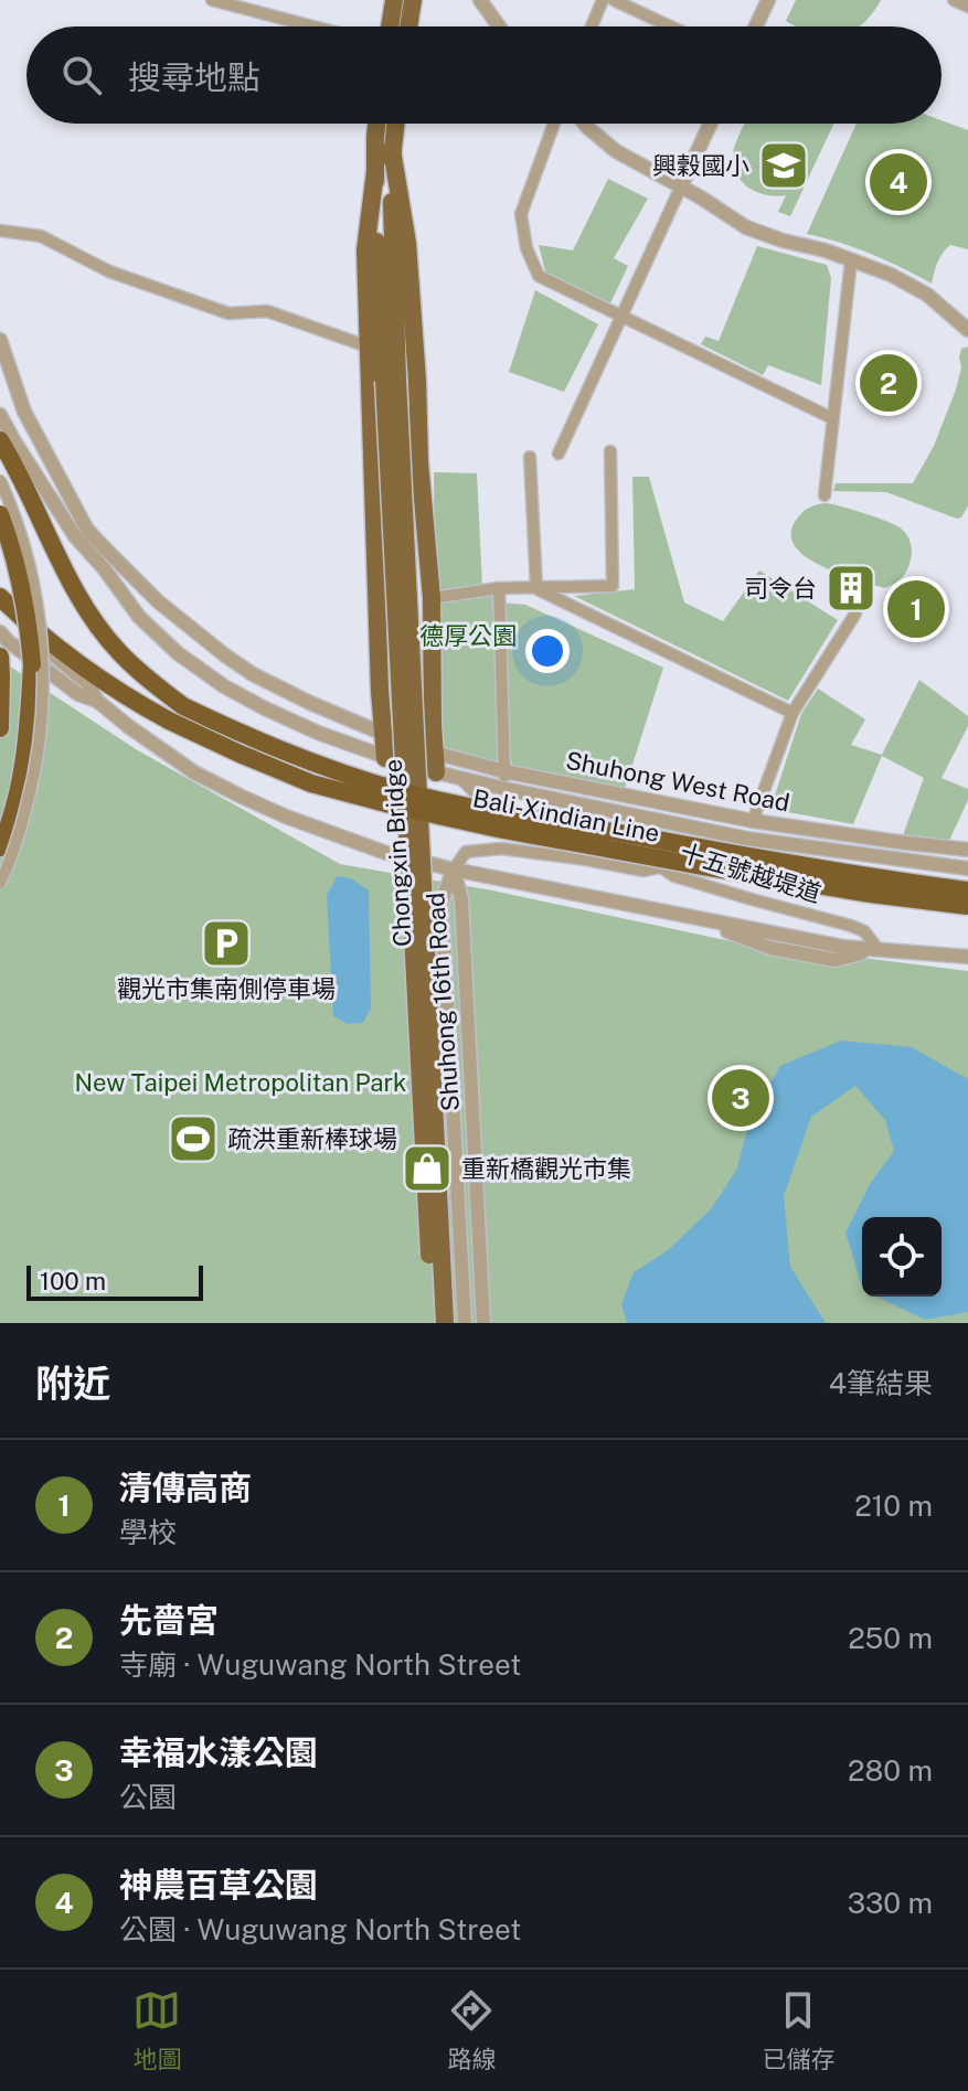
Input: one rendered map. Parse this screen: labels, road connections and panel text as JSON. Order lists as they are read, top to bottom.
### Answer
{
  "streets": {
    "highway": ["Bali-Xindian Line"],
    "main road": ["Chongxin Bridge"],
    "street": ["Shuhong West Road", "十五號越堤道", "Shuhong 16th Road"]
  },
  "crossings": [
    ["十五號越堤道", "Shuhong 16th Road"]
  ],
  "parks": ["德厚公園", "New Taipei Metropolitan Park"],
  "places": {
    "school or university": ["興穀國小"],
    "building": ["司令台"],
    "parking": ["觀光市集南側停車場"],
    "sports": ["疏洪重新棒球場"],
    "shop": ["重新橋觀光市集"]
  },
  "scale_bar": "100 m",
  "page": {
    "search": "搜尋地點",
    "pins": [
      "4",
      "2",
      "1",
      "3"
    ],
    "scale": "100 m",
    "heading": ["附近", "4筆結果"],
    "list": [
      {
        "mark": "1",
        "name": "清傳高商",
        "note": "學校",
        "value": "210 m"
      },
      {
        "mark": "2",
        "name": "先嗇宮",
        "note": "寺廟 · Wuguwang North Street",
        "value": "250 m"
      },
      {
        "mark": "3",
        "name": "幸福水漾公園",
        "note": "公園",
        "value": "280 m"
      },
      {
        "mark": "4",
        "name": "神農百草公園",
        "note": "公園 · Wuguwang North Street",
        "value": "330 m"
      }
    ],
    "nav": ["地圖", "路線", "已儲存"]
  }
}
